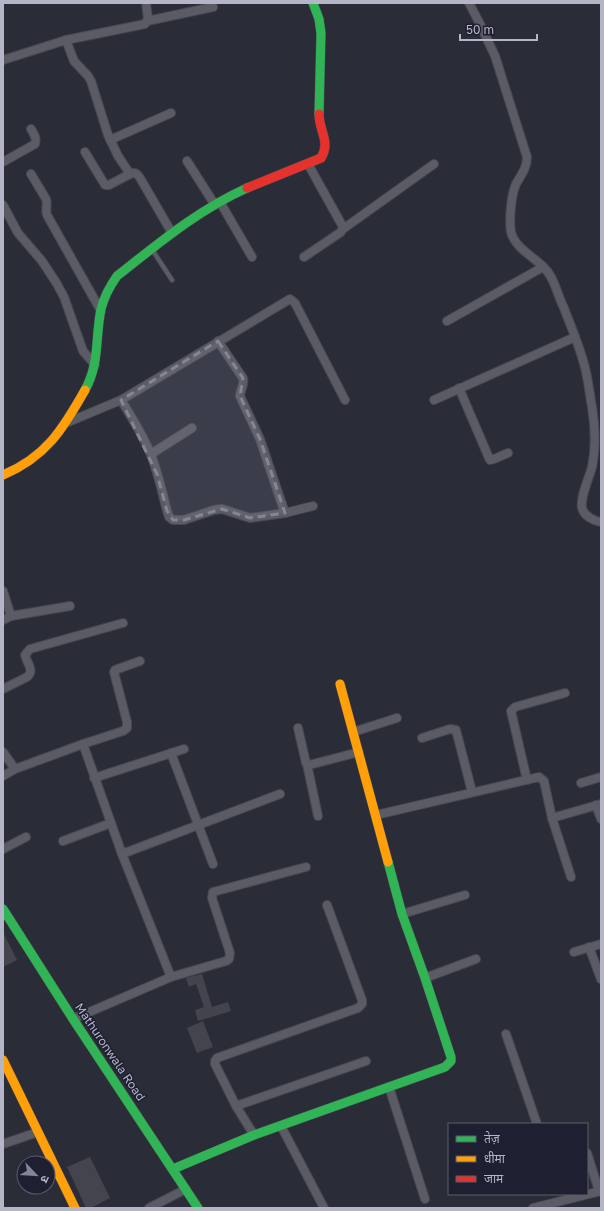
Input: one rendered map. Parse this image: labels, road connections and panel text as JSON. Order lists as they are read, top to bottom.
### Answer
{
  "streets": {
    "street": ["Mathuronwala Road"]
  },
  "legend": ["तेज़", "धीमा", "जाम"],
  "scale_bar": "50 m",
  "north": "bottom right"
}
